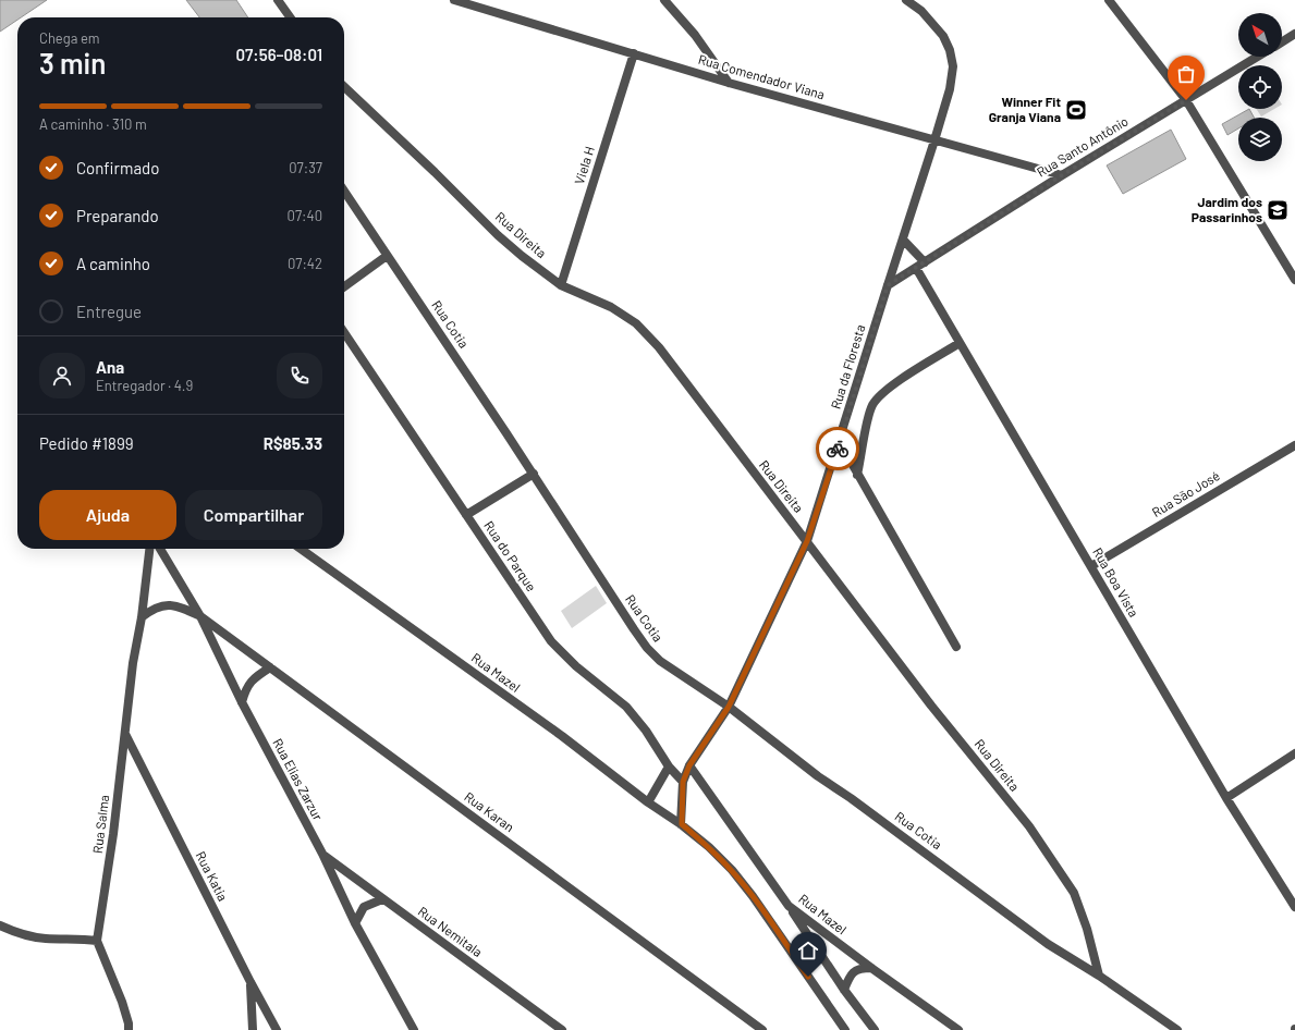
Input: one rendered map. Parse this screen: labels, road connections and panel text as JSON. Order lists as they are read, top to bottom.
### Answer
{
  "streets": {
    "street": [
      "Rua Comendador Viana",
      "Rua Santo Antônio",
      "Viela H",
      "Rua Direita",
      "Rua Cotia",
      "Rua da Floresta",
      "Rua São José",
      "Rua do Parque",
      "Rua Boa Vista",
      "Rua Mazel",
      "Rua Elias Zarzur",
      "Rua Karan",
      "Rua Salma",
      "Rua Katia",
      "Rua Nemitala"
    ]
  },
  "crossings": [
    ["Rua Comendador Viana", "Rua Santo Antônio"],
    ["Rua Comendador Viana", "Viela H"],
    ["Rua Comendador Viana", "Rua da Floresta"],
    ["Rua Santo Antônio", "Rua da Floresta"],
    ["Rua Santo Antônio", "Rua Boa Vista"],
    ["Viela H", "Rua Direita"],
    ["Rua Direita", "Rua Cotia"],
    ["Rua Direita", "Rua da Floresta"],
    ["Rua Cotia", "Rua da Floresta"],
    ["Rua da Floresta", "Rua do Parque"],
    ["Rua da Floresta", "Rua Mazel"],
    ["Rua São José", "Rua Boa Vista"],
    ["Rua Elias Zarzur", "Rua Karan"],
    ["Rua Elias Zarzur", "Rua Nemitala"],
    ["Rua Salma", "Rua Katia"]
  ],
  "places": {
    "sports": ["Winner Fit Granja Viana"],
    "school or university": ["Jardim dos Passarinhos"]
  },
  "north": "top left",
  "page": {
    "heading": ["3 min", "Chega em", "07:56–08:01"],
    "panel": [
      "Ana",
      "Entregador · 4.9",
      "Pedido #1899",
      "R$85.33"
    ],
    "bar": "A caminho · 310 m",
    "list": [
      ["Confirmado", "07:37"],
      ["Preparando", "07:40"],
      ["A caminho", "07:42"],
      "Entregue"
    ],
    "buttons": ["Ajuda", "Compartilhar"]
  }
}
